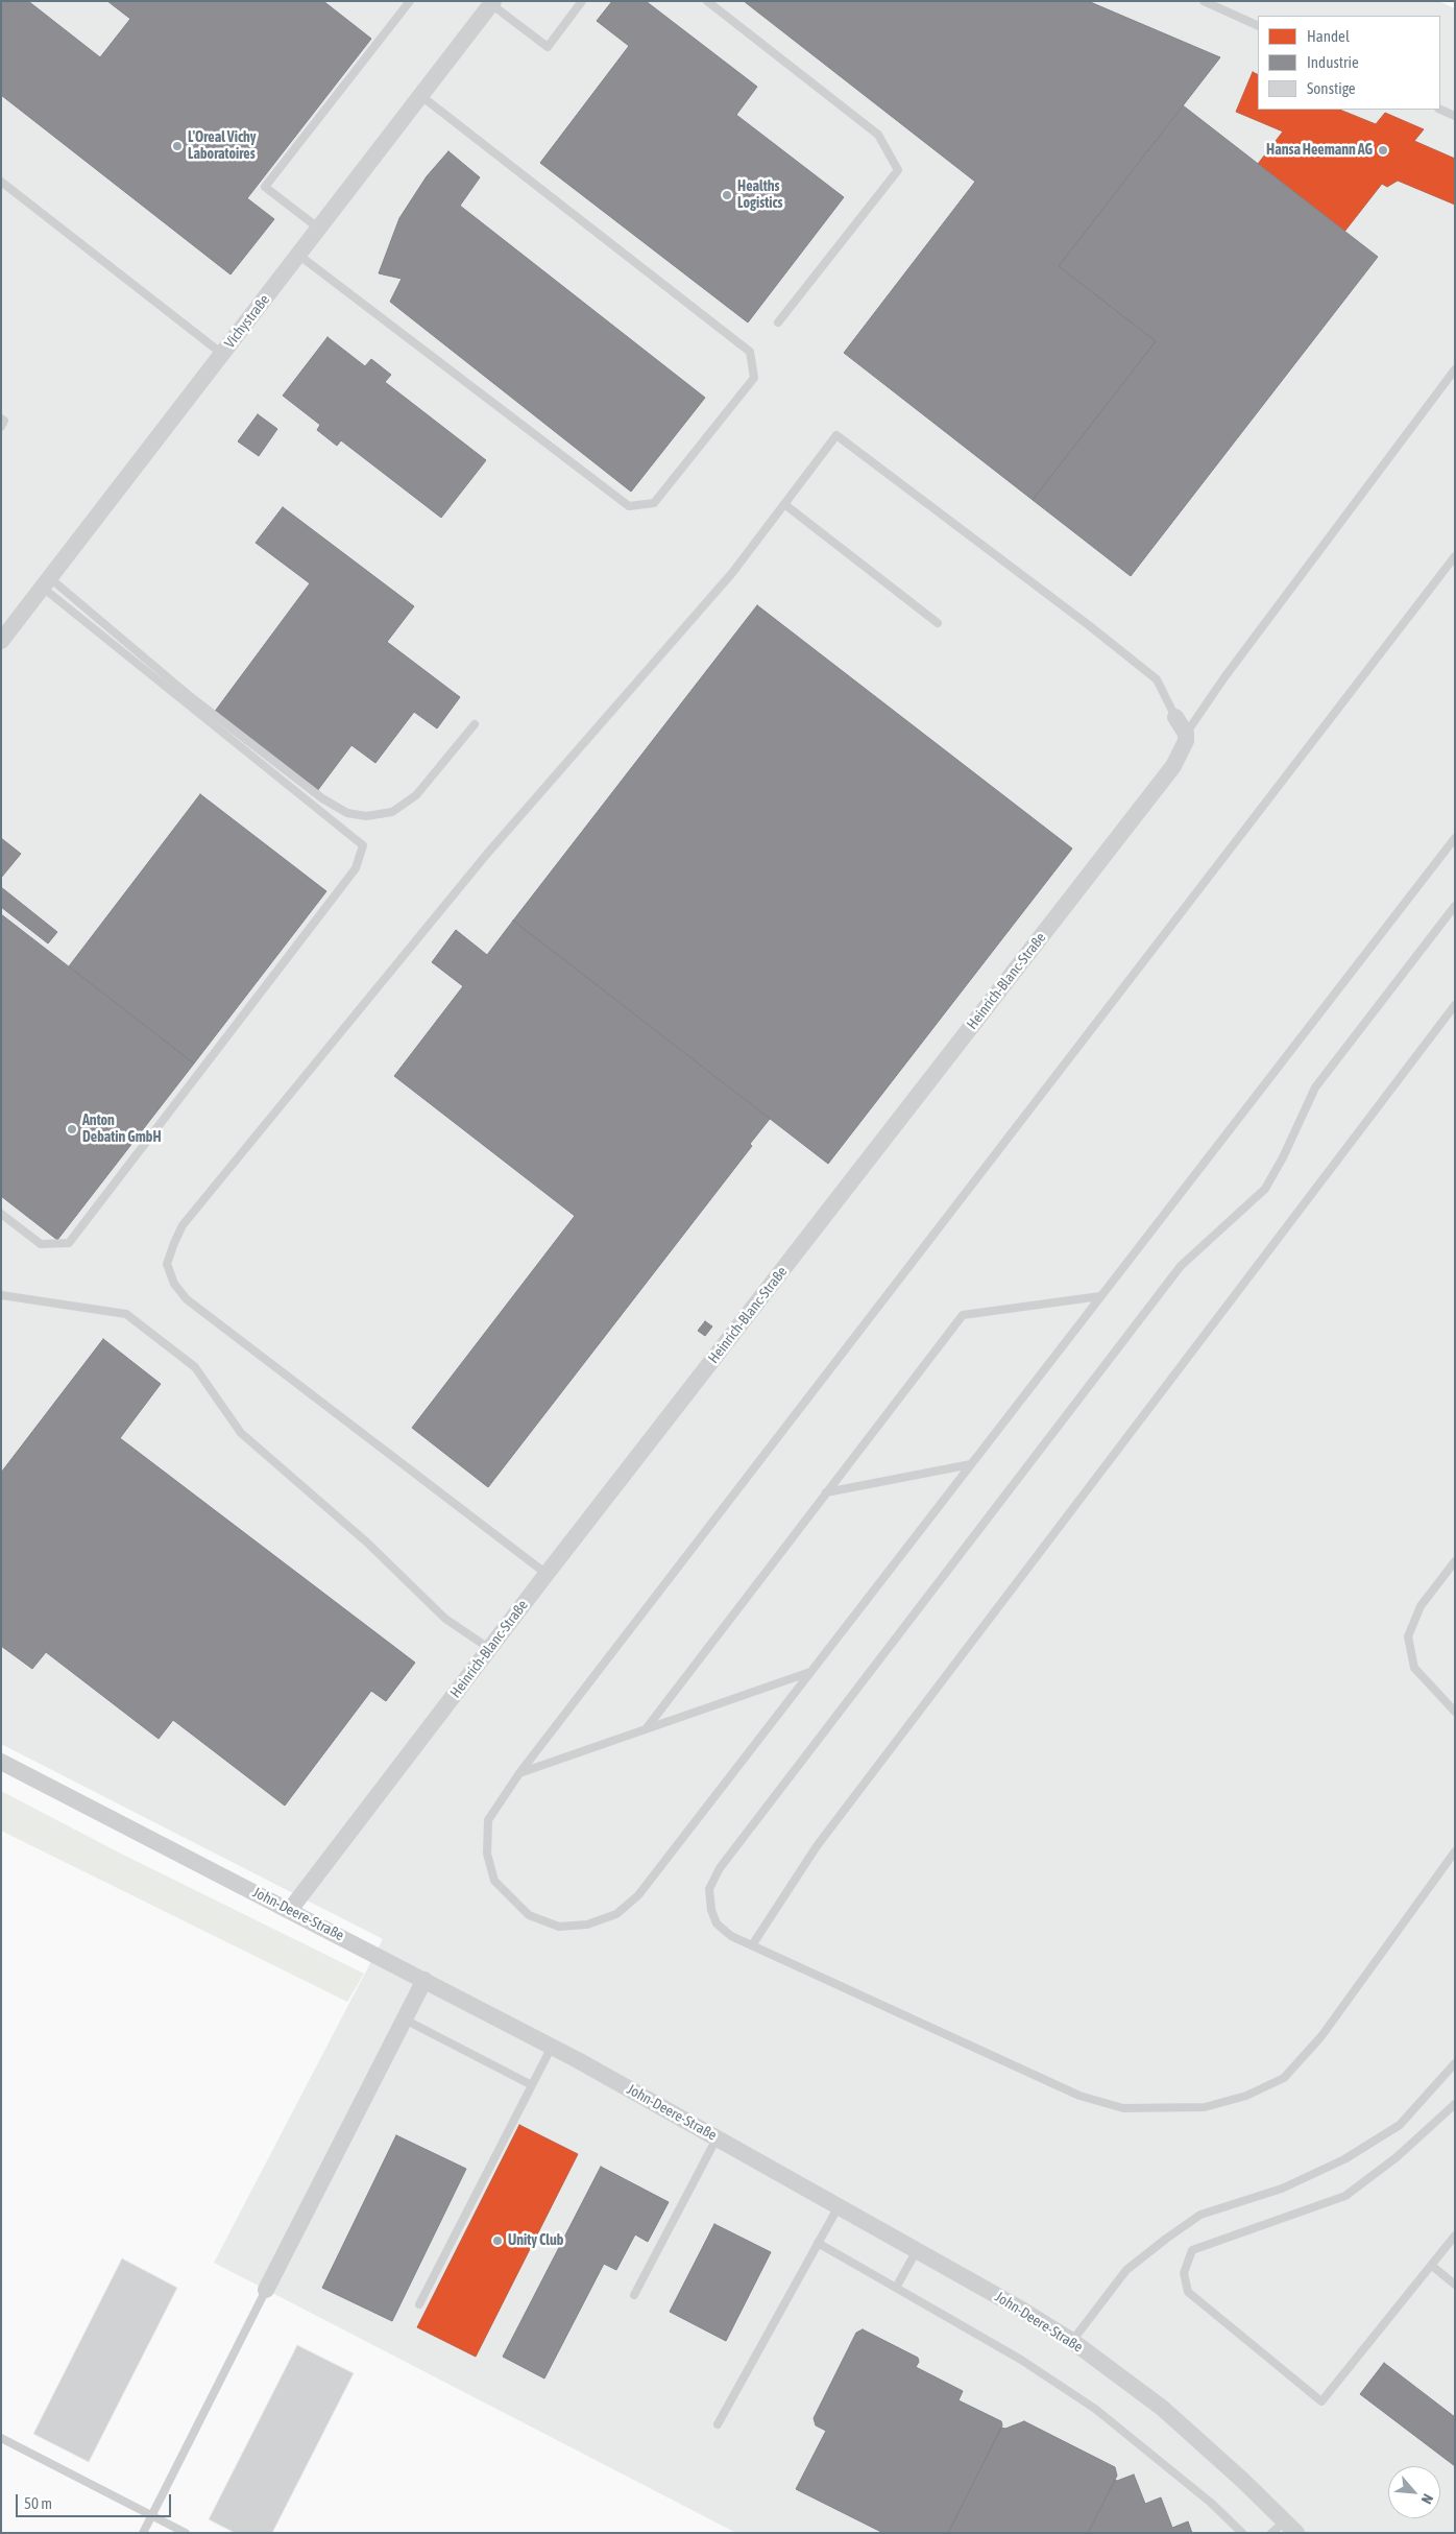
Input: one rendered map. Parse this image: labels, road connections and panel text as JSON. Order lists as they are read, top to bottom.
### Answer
{
  "streets": {
    "street": ["Vichystraße", "Heinrich-Blanc-Straße", "John-Deere-Straße"]
  },
  "crossings": [
    ["Heinrich-Blanc-Straße", "John-Deere-Straße"]
  ],
  "places": [
    "L'Oreal Vichy Laboratoires",
    "Hansa Heemann AG",
    "Healths Logistics",
    "Anton Debatin GmbH",
    "Unity Club"
  ],
  "legend": ["Handel", "Industrie", "Sonstige"],
  "scale_bar": "50 m",
  "north": "bottom right"
}
